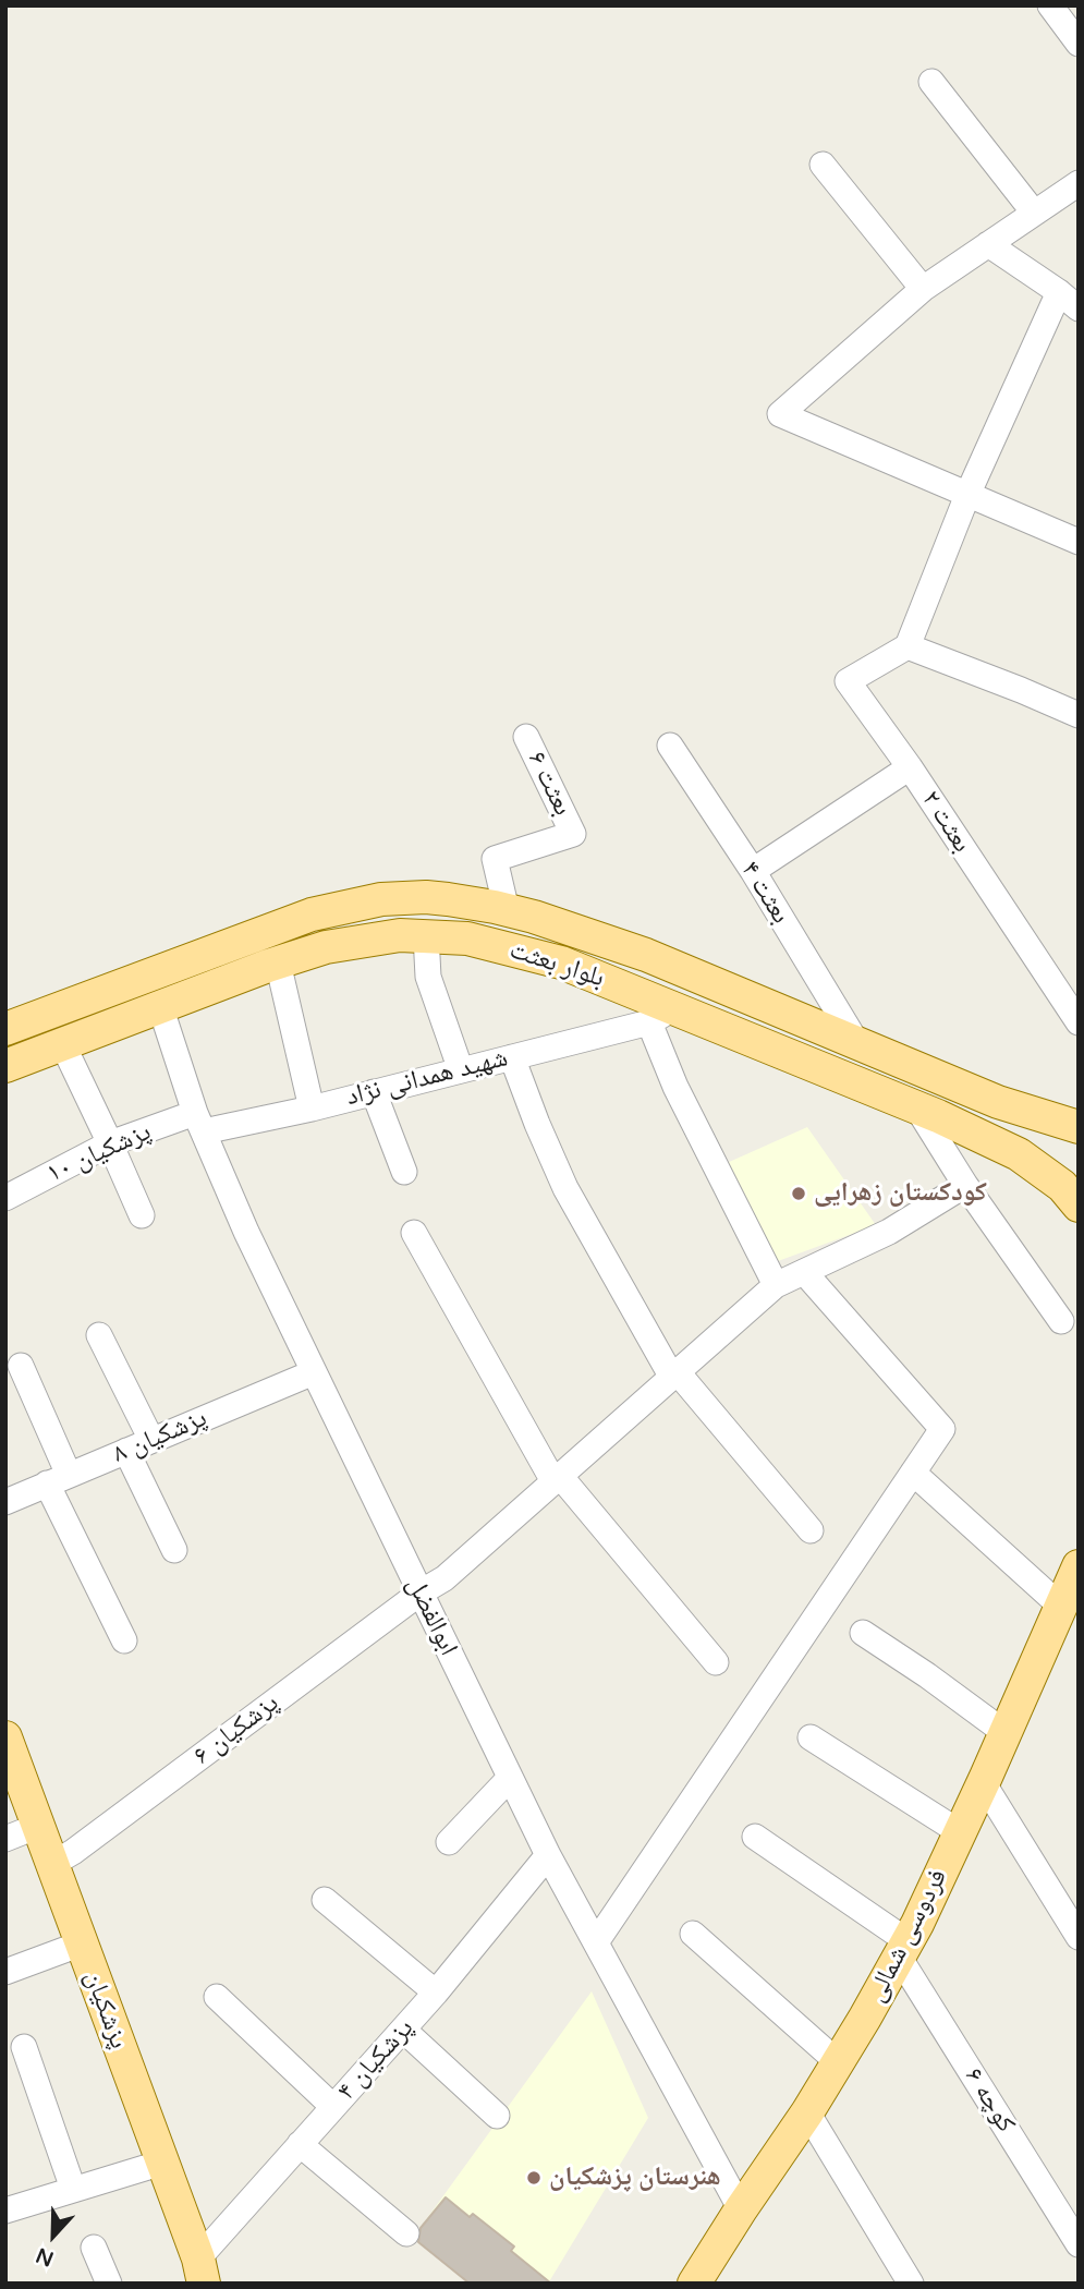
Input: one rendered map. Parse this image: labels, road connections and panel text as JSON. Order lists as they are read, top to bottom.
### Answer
{
  "streets": {
    "main road": ["بلوار بعثت", "فردوسی شمالی", "پزشکیان"],
    "street": [
      "بعثت ۶",
      "بعثت ۲",
      "بعثت ۴",
      "شهید همدانی نژاد",
      "پزشکیان ۱۰",
      "پزشکیان ۸",
      "ابوالفضل",
      "پزشکیان ۶",
      "پزشکیان ۴",
      "کوچه ۶"
    ]
  },
  "crossings": [
    ["بعثت ۶", "بلوار بعثت"],
    ["بعثت ۴", "بلوار بعثت"],
    ["بلوار بعثت", "شهید همدانی نژاد"],
    ["بلوار بعثت", "ابوالفضل"],
    ["شهید همدانی نژاد", "پزشکیان ۱۰"],
    ["شهید همدانی نژاد", "ابوالفضل"],
    ["پزشکیان ۱۰", "ابوالفضل"],
    ["پزشکیان ۸", "ابوالفضل"],
    ["ابوالفضل", "پزشکیان ۶"],
    ["ابوالفضل", "فردوسی شمالی"],
    ["ابوالفضل", "پزشکیان ۴"],
    ["پزشکیان ۶", "پزشکیان"],
    ["فردوسی شمالی", "کوچه ۶"],
    ["پزشکیان", "پزشکیان ۴"]
  ],
  "places": ["کودکستان زهرایی", "هنرستان پزشکیان"],
  "north": "bottom"
}
